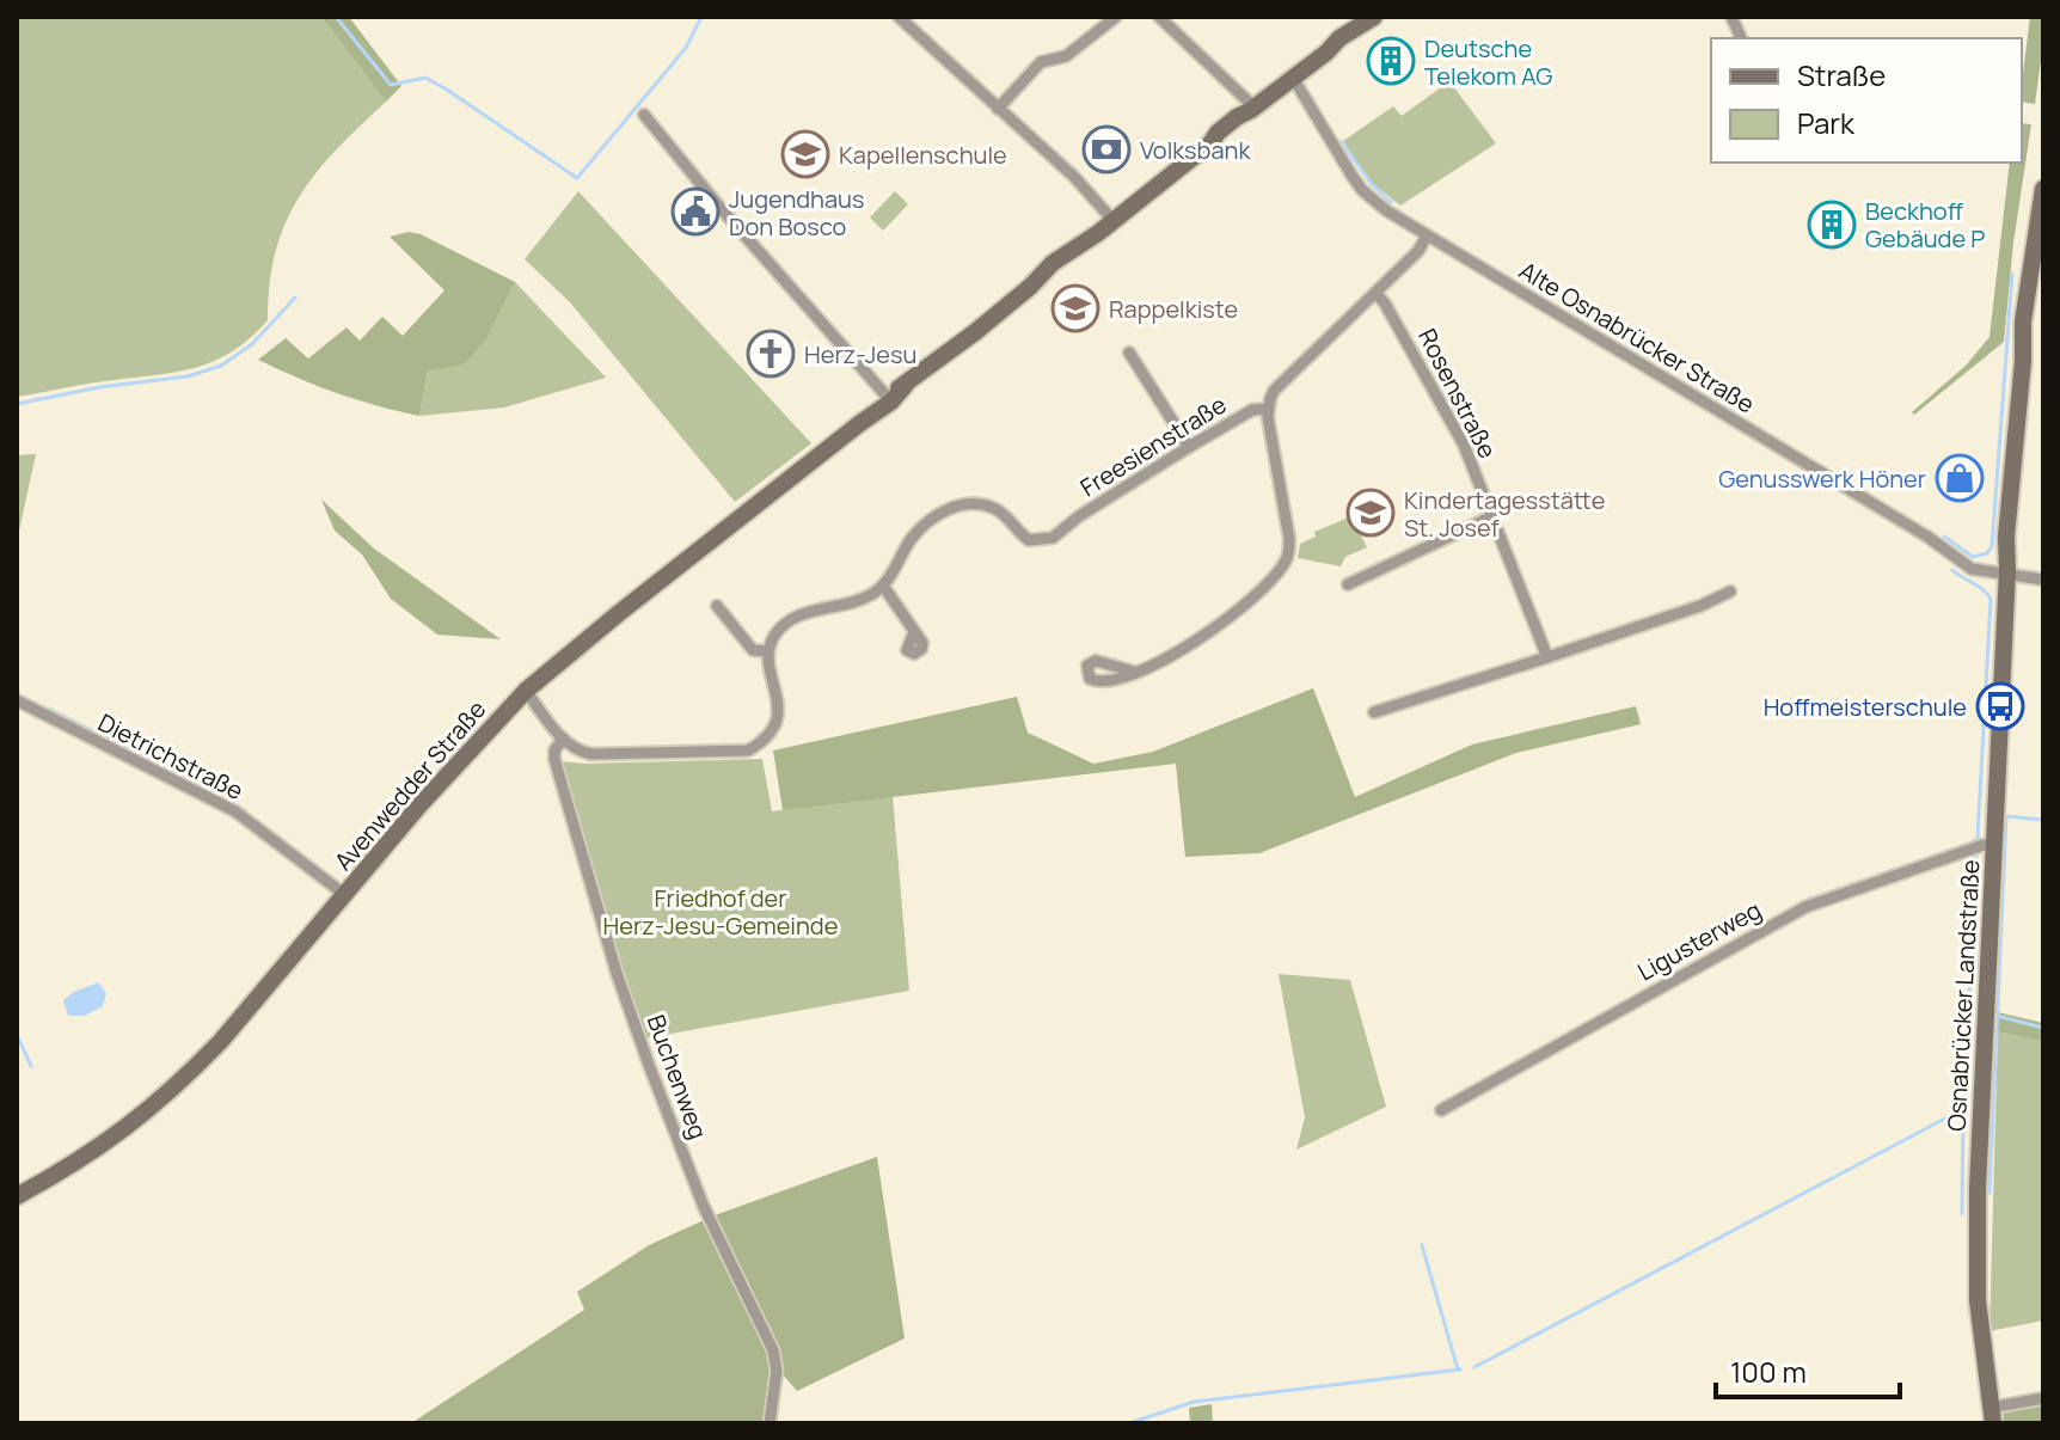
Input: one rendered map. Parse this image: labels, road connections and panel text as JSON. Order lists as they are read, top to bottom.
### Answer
{
  "streets": {
    "main road": ["Avenwedder Straße", "Osnabrücker Landstraße"],
    "street": [
      "Alte Osnabrücker Straße",
      "Rosenstraße",
      "Freesienstraße",
      "Dietrichstraße",
      "Ligusterweg",
      "Buchenweg"
    ]
  },
  "crossings": [
    ["Alte Osnabrücker Straße", "Avenwedder Straße"],
    ["Alte Osnabrücker Straße", "Osnabrücker Landstraße"],
    ["Dietrichstraße", "Avenwedder Straße"],
    ["Ligusterweg", "Osnabrücker Landstraße"]
  ],
  "parks": ["Friedhof der Herz-Jesu-Gemeinde"],
  "places": {
    "building": ["Deutsche Telekom AG", "Beckhoff Gebäude P"],
    "bank": ["Volksbank"],
    "school or university": ["Kapellenschule", "Rappelkiste", "Kindertagesstätte St. Josef"],
    "public building": ["Jugendhaus Don Bosco"],
    "church": ["Herz-Jesu"],
    "shop": ["Genusswerk Höner"],
    "bus stop": ["Hoffmeisterschule"]
  },
  "legend": ["Straße", "Park"],
  "scale_bar": "100 m"
}
